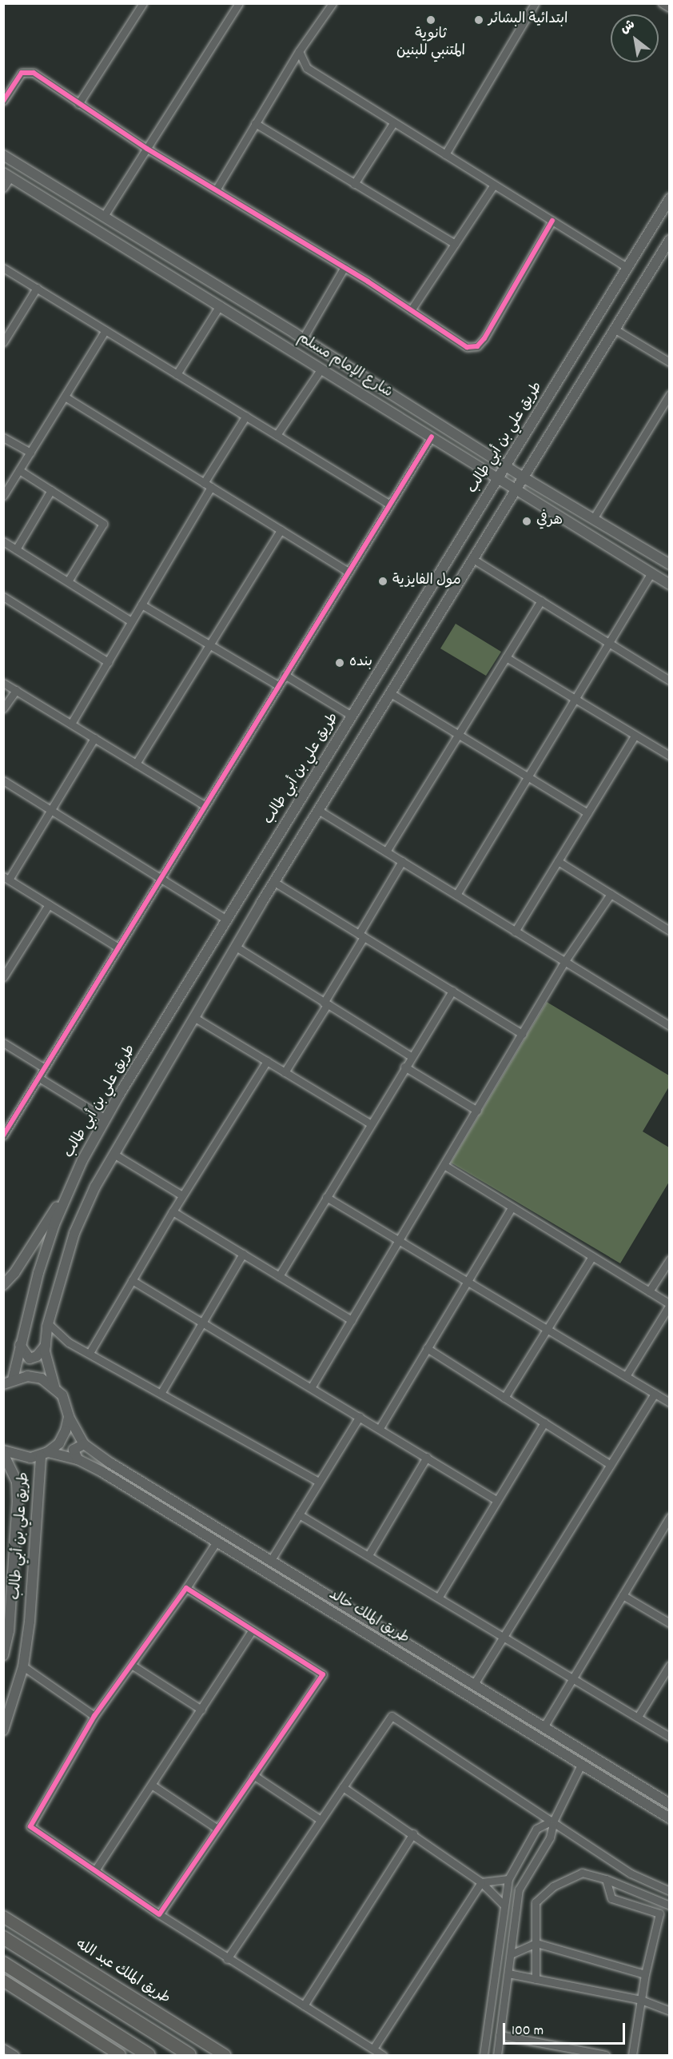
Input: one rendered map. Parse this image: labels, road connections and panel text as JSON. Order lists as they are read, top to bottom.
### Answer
{
  "streets": {
    "main road": [
      "شارع الإمام مسلم",
      "طريق علي بن أبي طالب",
      "طريق الملك خالد",
      "طريق الملك عبد الله"
    ]
  },
  "crossings": [
    ["شارع الإمام مسلم", "طريق علي بن أبي طالب"],
    ["طريق علي بن أبي طالب", "طريق الملك خالد"]
  ],
  "places": [
    "ثانوية المتنبي للبنين",
    "ابتدائية البشائر",
    "هرفي",
    "مول الفايزية",
    "بنده"
  ],
  "scale_bar": "100 m",
  "north": "top left"
}
